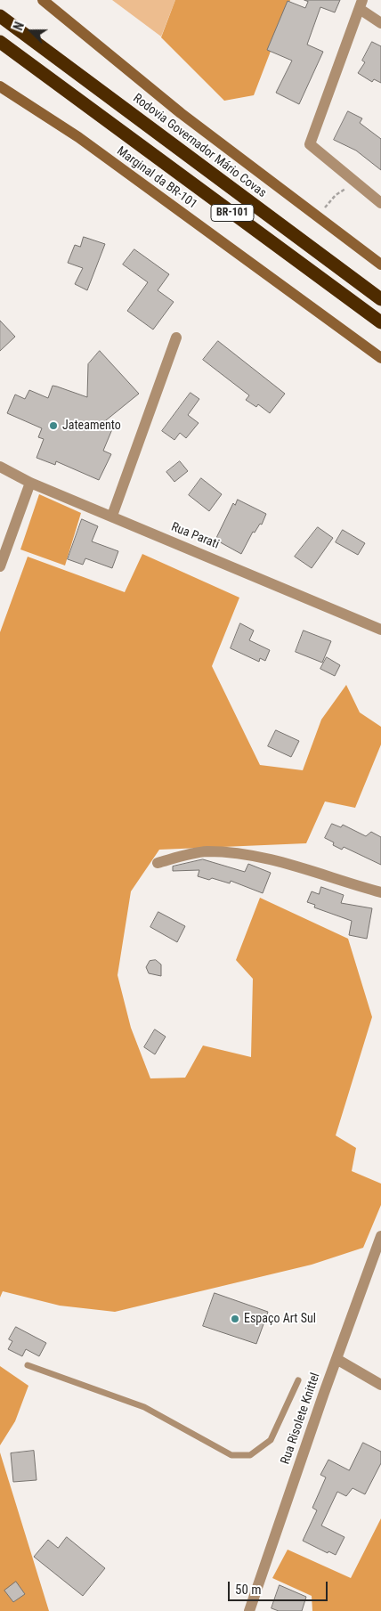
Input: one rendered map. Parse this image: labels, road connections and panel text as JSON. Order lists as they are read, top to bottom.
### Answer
{
  "streets": {
    "highway": ["Rodovia Governador Mário Covas", "BR-101"],
    "main road": ["Marginal da BR-101"],
    "street": ["Rua Parati", "Rua Risolete Knittel"]
  },
  "places": ["Jateamento", "Espaço Art Sul"],
  "scale_bar": "50 m",
  "north": "left"
}
